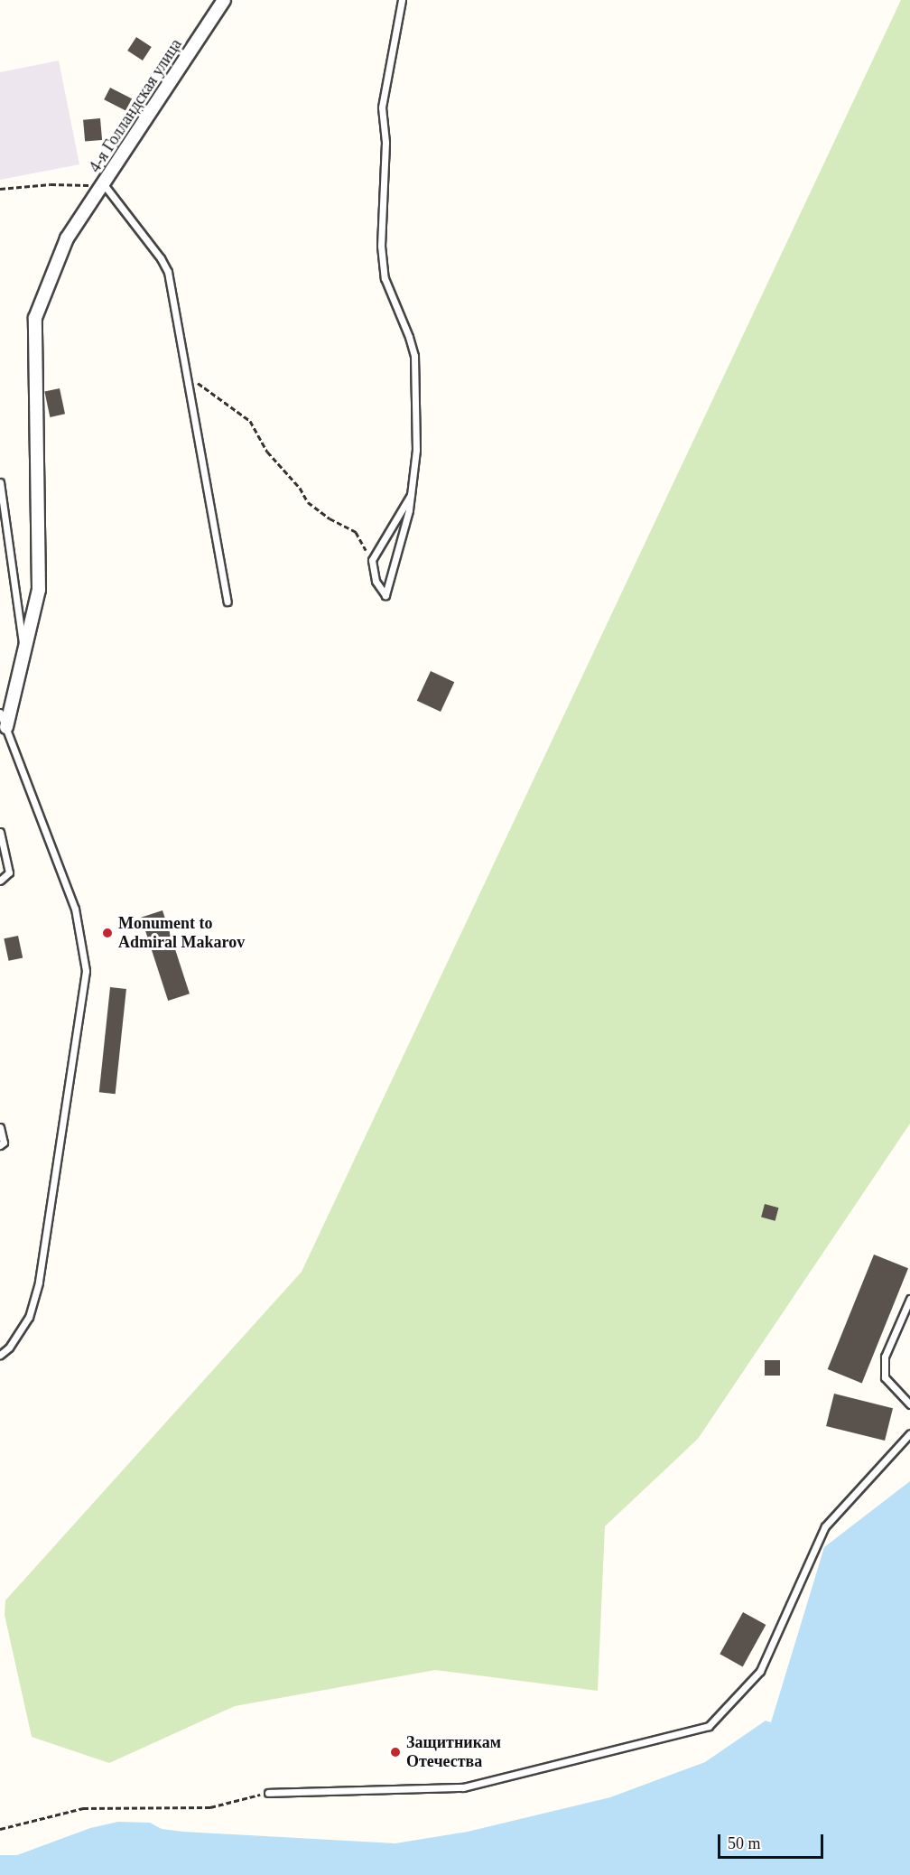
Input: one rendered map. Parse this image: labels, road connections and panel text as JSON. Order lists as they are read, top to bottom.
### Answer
{
  "streets": {
    "street": ["4-я Голландская улица"]
  },
  "places": ["Monument to Admiral Makarov", "Защитникам Отечества"],
  "scale_bar": "50 m"
}
